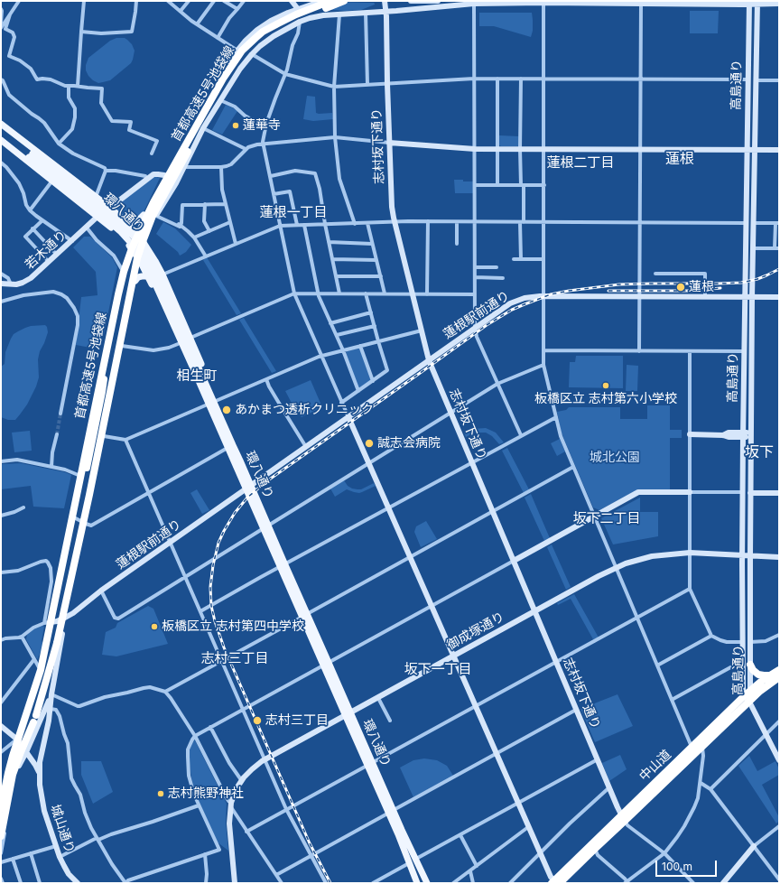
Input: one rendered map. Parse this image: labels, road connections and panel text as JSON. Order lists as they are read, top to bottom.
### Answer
{
  "streets": {
    "highway": ["首都高速5号池袋線", "中山道"],
    "main road": ["環八通り"],
    "street": [
      "高島通り",
      "志村坂下通り",
      "若木通り",
      "蓮根駅前通り",
      "御成塚通り",
      "城山通り"
    ]
  },
  "crossings": [
    ["高島通り", "蓮根駅前通り"],
    ["高島通り", "御成塚通り"],
    ["高島通り", "中山道"],
    ["志村坂下通り", "蓮根駅前通り"],
    ["志村坂下通り", "御成塚通り"],
    ["志村坂下通り", "中山道"],
    ["環八通り", "蓮根駅前通り"],
    ["環八通り", "御成塚通り"]
  ],
  "districts": [
    "蓮根",
    "蓮根二丁目",
    "蓮根一丁目",
    "相生町",
    "坂下",
    "坂下二丁目",
    "志村三丁目",
    "坂下一丁目"
  ],
  "parks": ["城北公園"],
  "places": [
    "蓮華寺",
    "蓮根",
    "板橋区立 志村第六小学校",
    "あかまつ透析クリニック",
    "誠志会病院",
    "板橋区立 志村第四中学校",
    "志村三丁目",
    "志村熊野神社"
  ],
  "scale_bar": "100 m"
}
